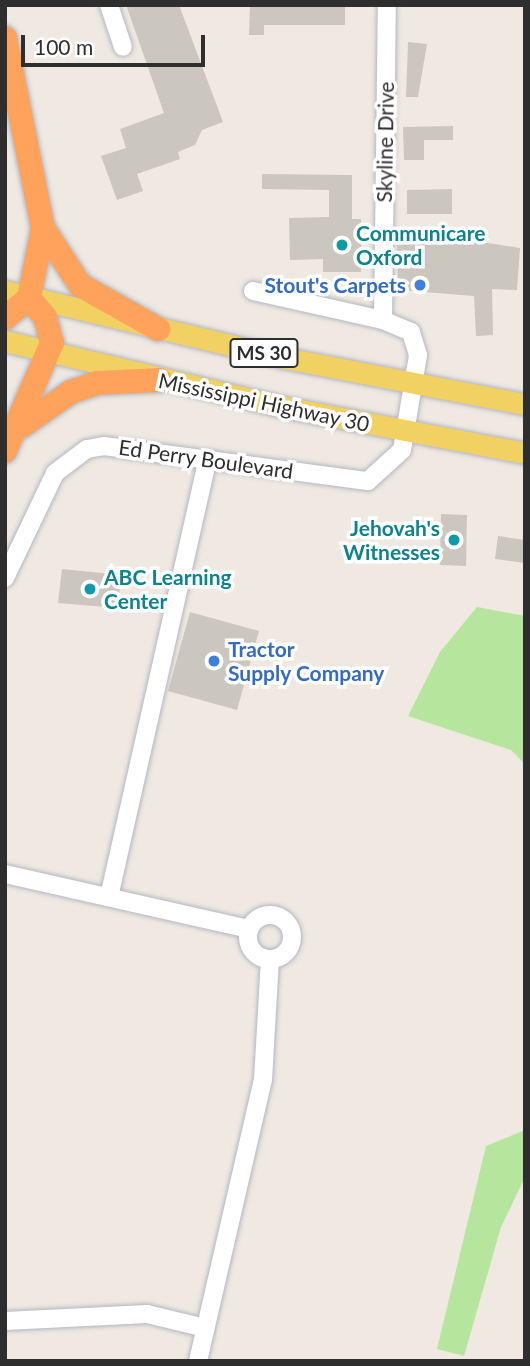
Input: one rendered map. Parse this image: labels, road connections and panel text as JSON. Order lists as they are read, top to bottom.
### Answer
{
  "streets": {
    "main road": ["MS 30", "Mississippi Highway 30"],
    "street": ["Skyline Drive", "Ed Perry Boulevard"]
  },
  "crossings": [
    ["MS 30", "Ed Perry Boulevard"],
    ["Mississippi Highway 30", "Ed Perry Boulevard"]
  ],
  "places": [
    "Communicare Oxford",
    "Stout's Carpets",
    "Jehovah's Witnesses",
    "ABC Learning Center",
    "Tractor Supply Company"
  ],
  "scale_bar": "100 m"
}
